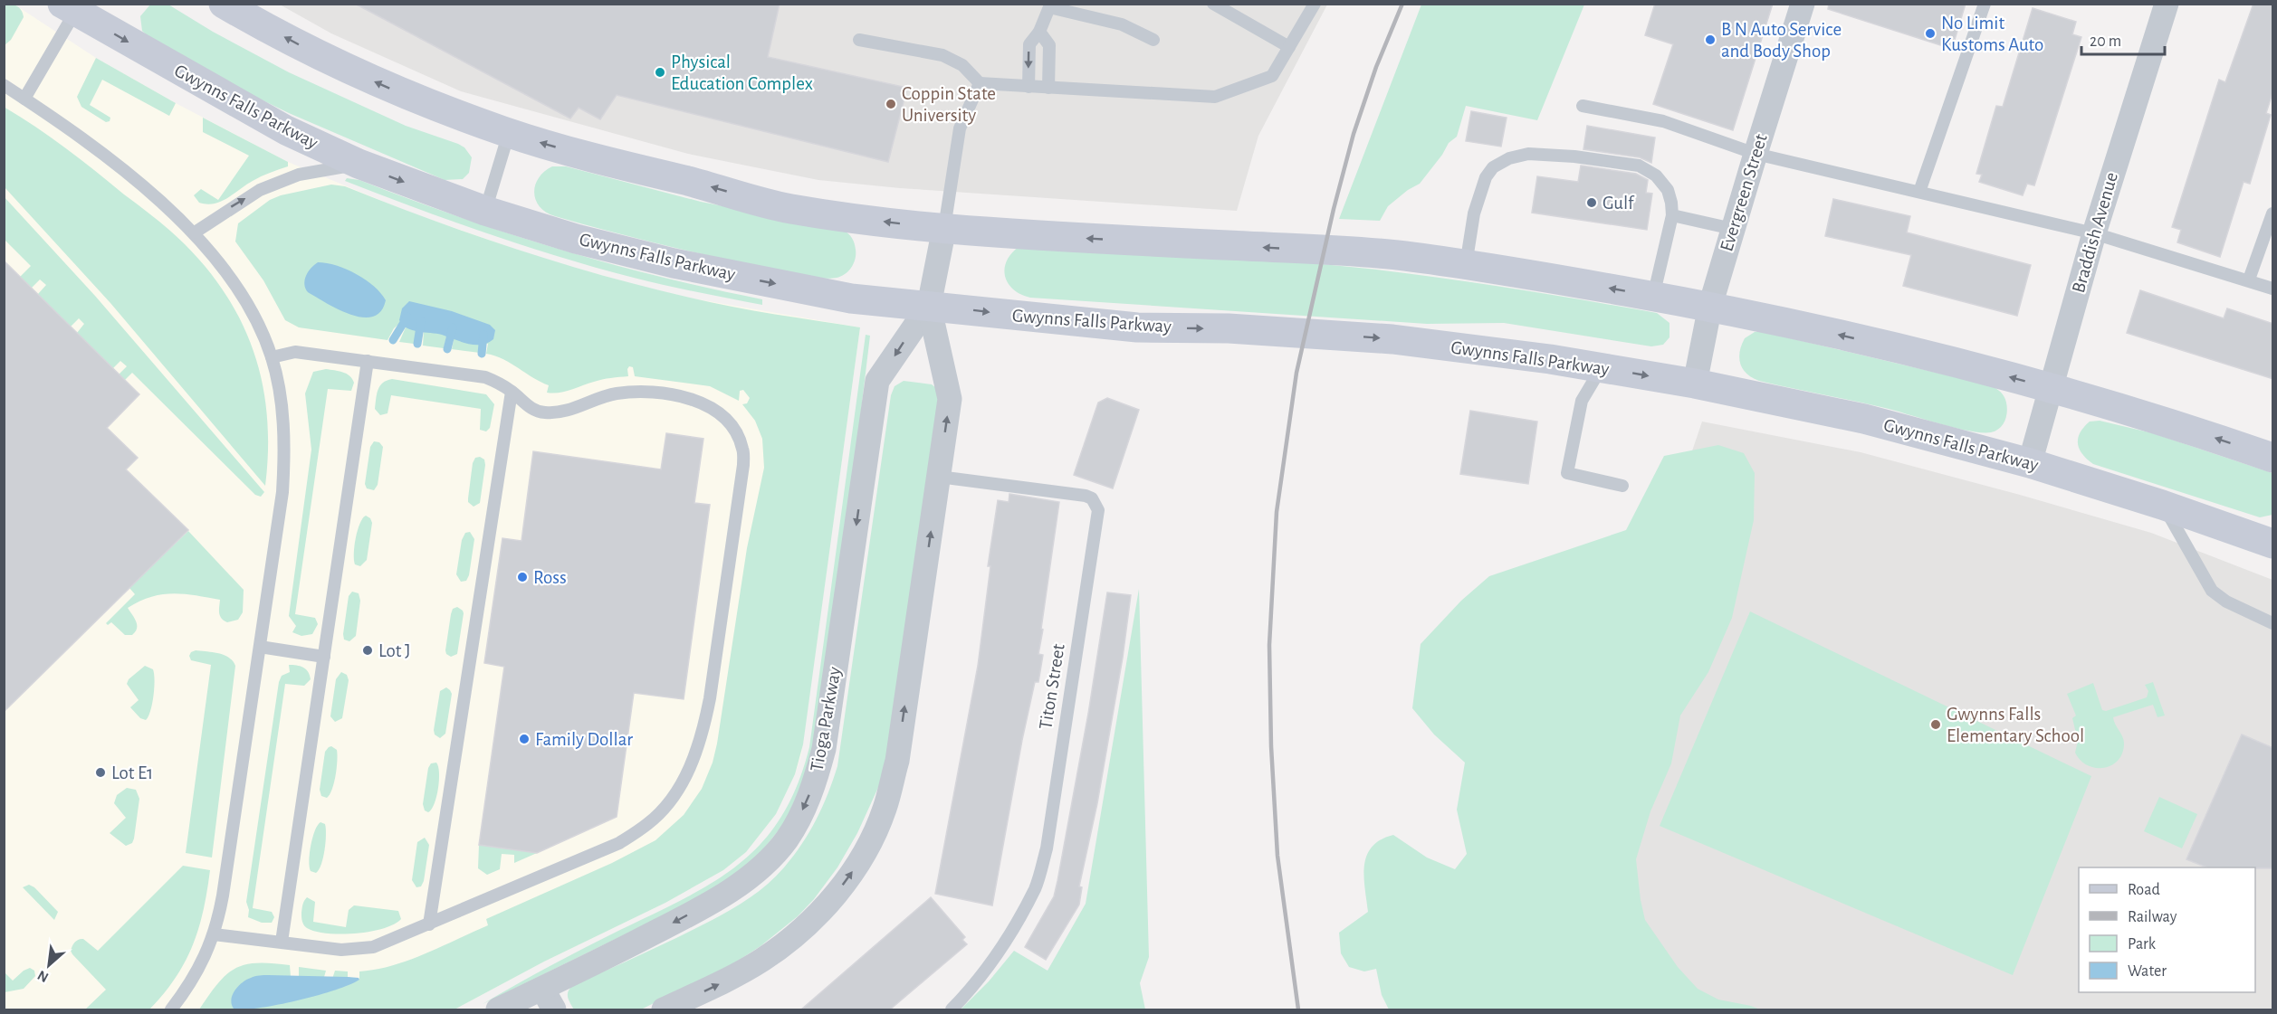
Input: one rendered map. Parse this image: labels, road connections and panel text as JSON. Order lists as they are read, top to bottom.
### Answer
{
  "streets": {
    "main road": ["Gwynns Falls Parkway"],
    "street": ["Evergreen Street", "Braddish Avenue", "Tioga Parkway"],
    "lane": ["Titon Street"]
  },
  "crossings": [
    ["Gwynns Falls Parkway", "Evergreen Street"],
    ["Gwynns Falls Parkway", "Braddish Avenue"],
    ["Gwynns Falls Parkway", "Tioga Parkway"],
    ["Titon Street", "Tioga Parkway"]
  ],
  "places": [
    "No Limit Kustoms Auto",
    "B N Auto Service and Body Shop",
    "Physical Education Complex",
    "Coppin State University",
    "Gulf",
    "Ross",
    "Lot J",
    "Gwynns Falls Elementary School",
    "Family Dollar",
    "Lot E1"
  ],
  "legend": [
    "Road",
    "Railway",
    "Park",
    "Water"
  ],
  "scale_bar": "20 m",
  "north": "bottom left"
}
